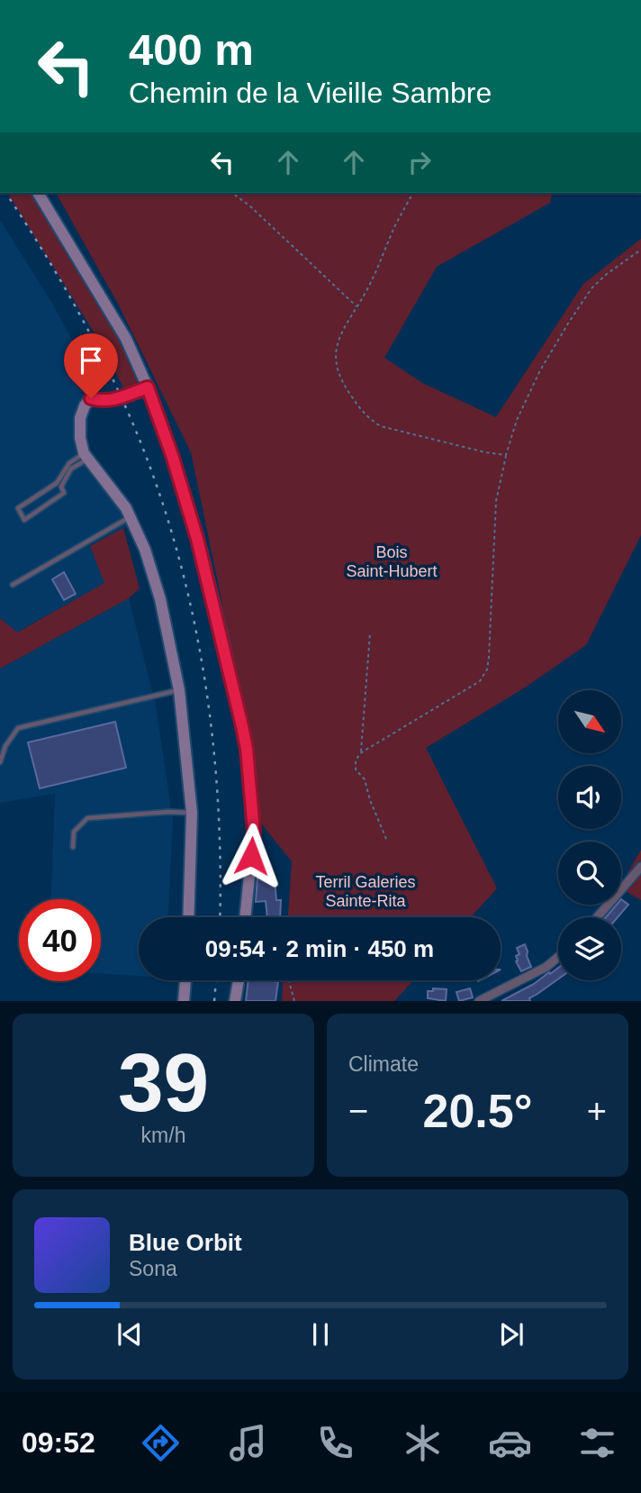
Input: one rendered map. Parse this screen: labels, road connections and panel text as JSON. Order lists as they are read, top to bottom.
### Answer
{
  "parks": ["Bois Saint-Hubert", "Terril Galeries Sainte-Rita"],
  "north": "bottom right",
  "page": {
    "turn": ["400 m", "Chemin de la Vieille Sambre"],
    "limit": "40",
    "trip": "09:54 · 2 min · 450 m",
    "tile": [
      ["39", "km/h"],
      "Climate"
    ],
    "heat": ["−", "20.5°", "+"],
    "song": ["Blue Orbit", "Sona"],
    "tabs": "09:52"
  }
}
